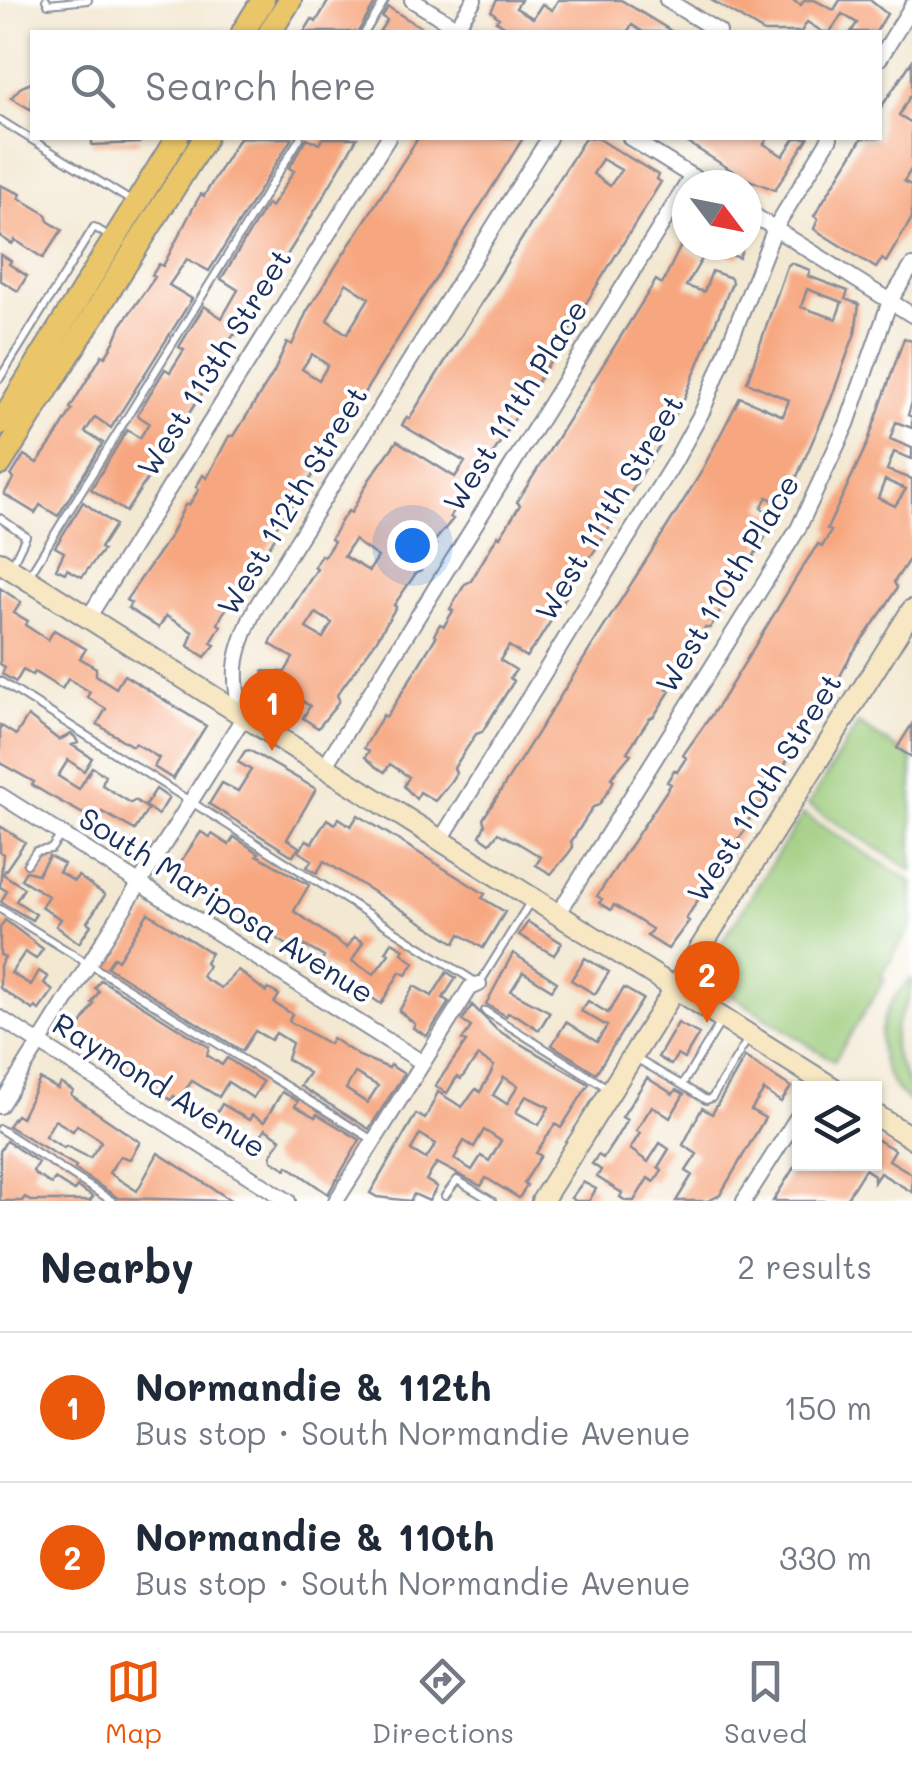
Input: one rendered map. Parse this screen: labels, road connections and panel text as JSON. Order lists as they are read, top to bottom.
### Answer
{
  "streets": {
    "main road": ["West 110th Street"],
    "street": [
      "West 113th Street",
      "West 111th Place",
      "West 112th Street",
      "West 111th Street",
      "West 110th Place",
      "South Mariposa Avenue",
      "Raymond Avenue"
    ]
  },
  "north": "bottom right",
  "page": {
    "search": "Search here",
    "pins": ["1", "2"],
    "heading": ["Nearby", "2 results"],
    "list": [
      {
        "mark": "1",
        "name": "Normandie & 112th",
        "note": "Bus stop · South Normandie Avenue",
        "value": "150 m"
      },
      {
        "mark": "2",
        "name": "Normandie & 110th",
        "note": "Bus stop · South Normandie Avenue",
        "value": "330 m"
      }
    ],
    "nav": ["Map", "Directions", "Saved"]
  }
}
